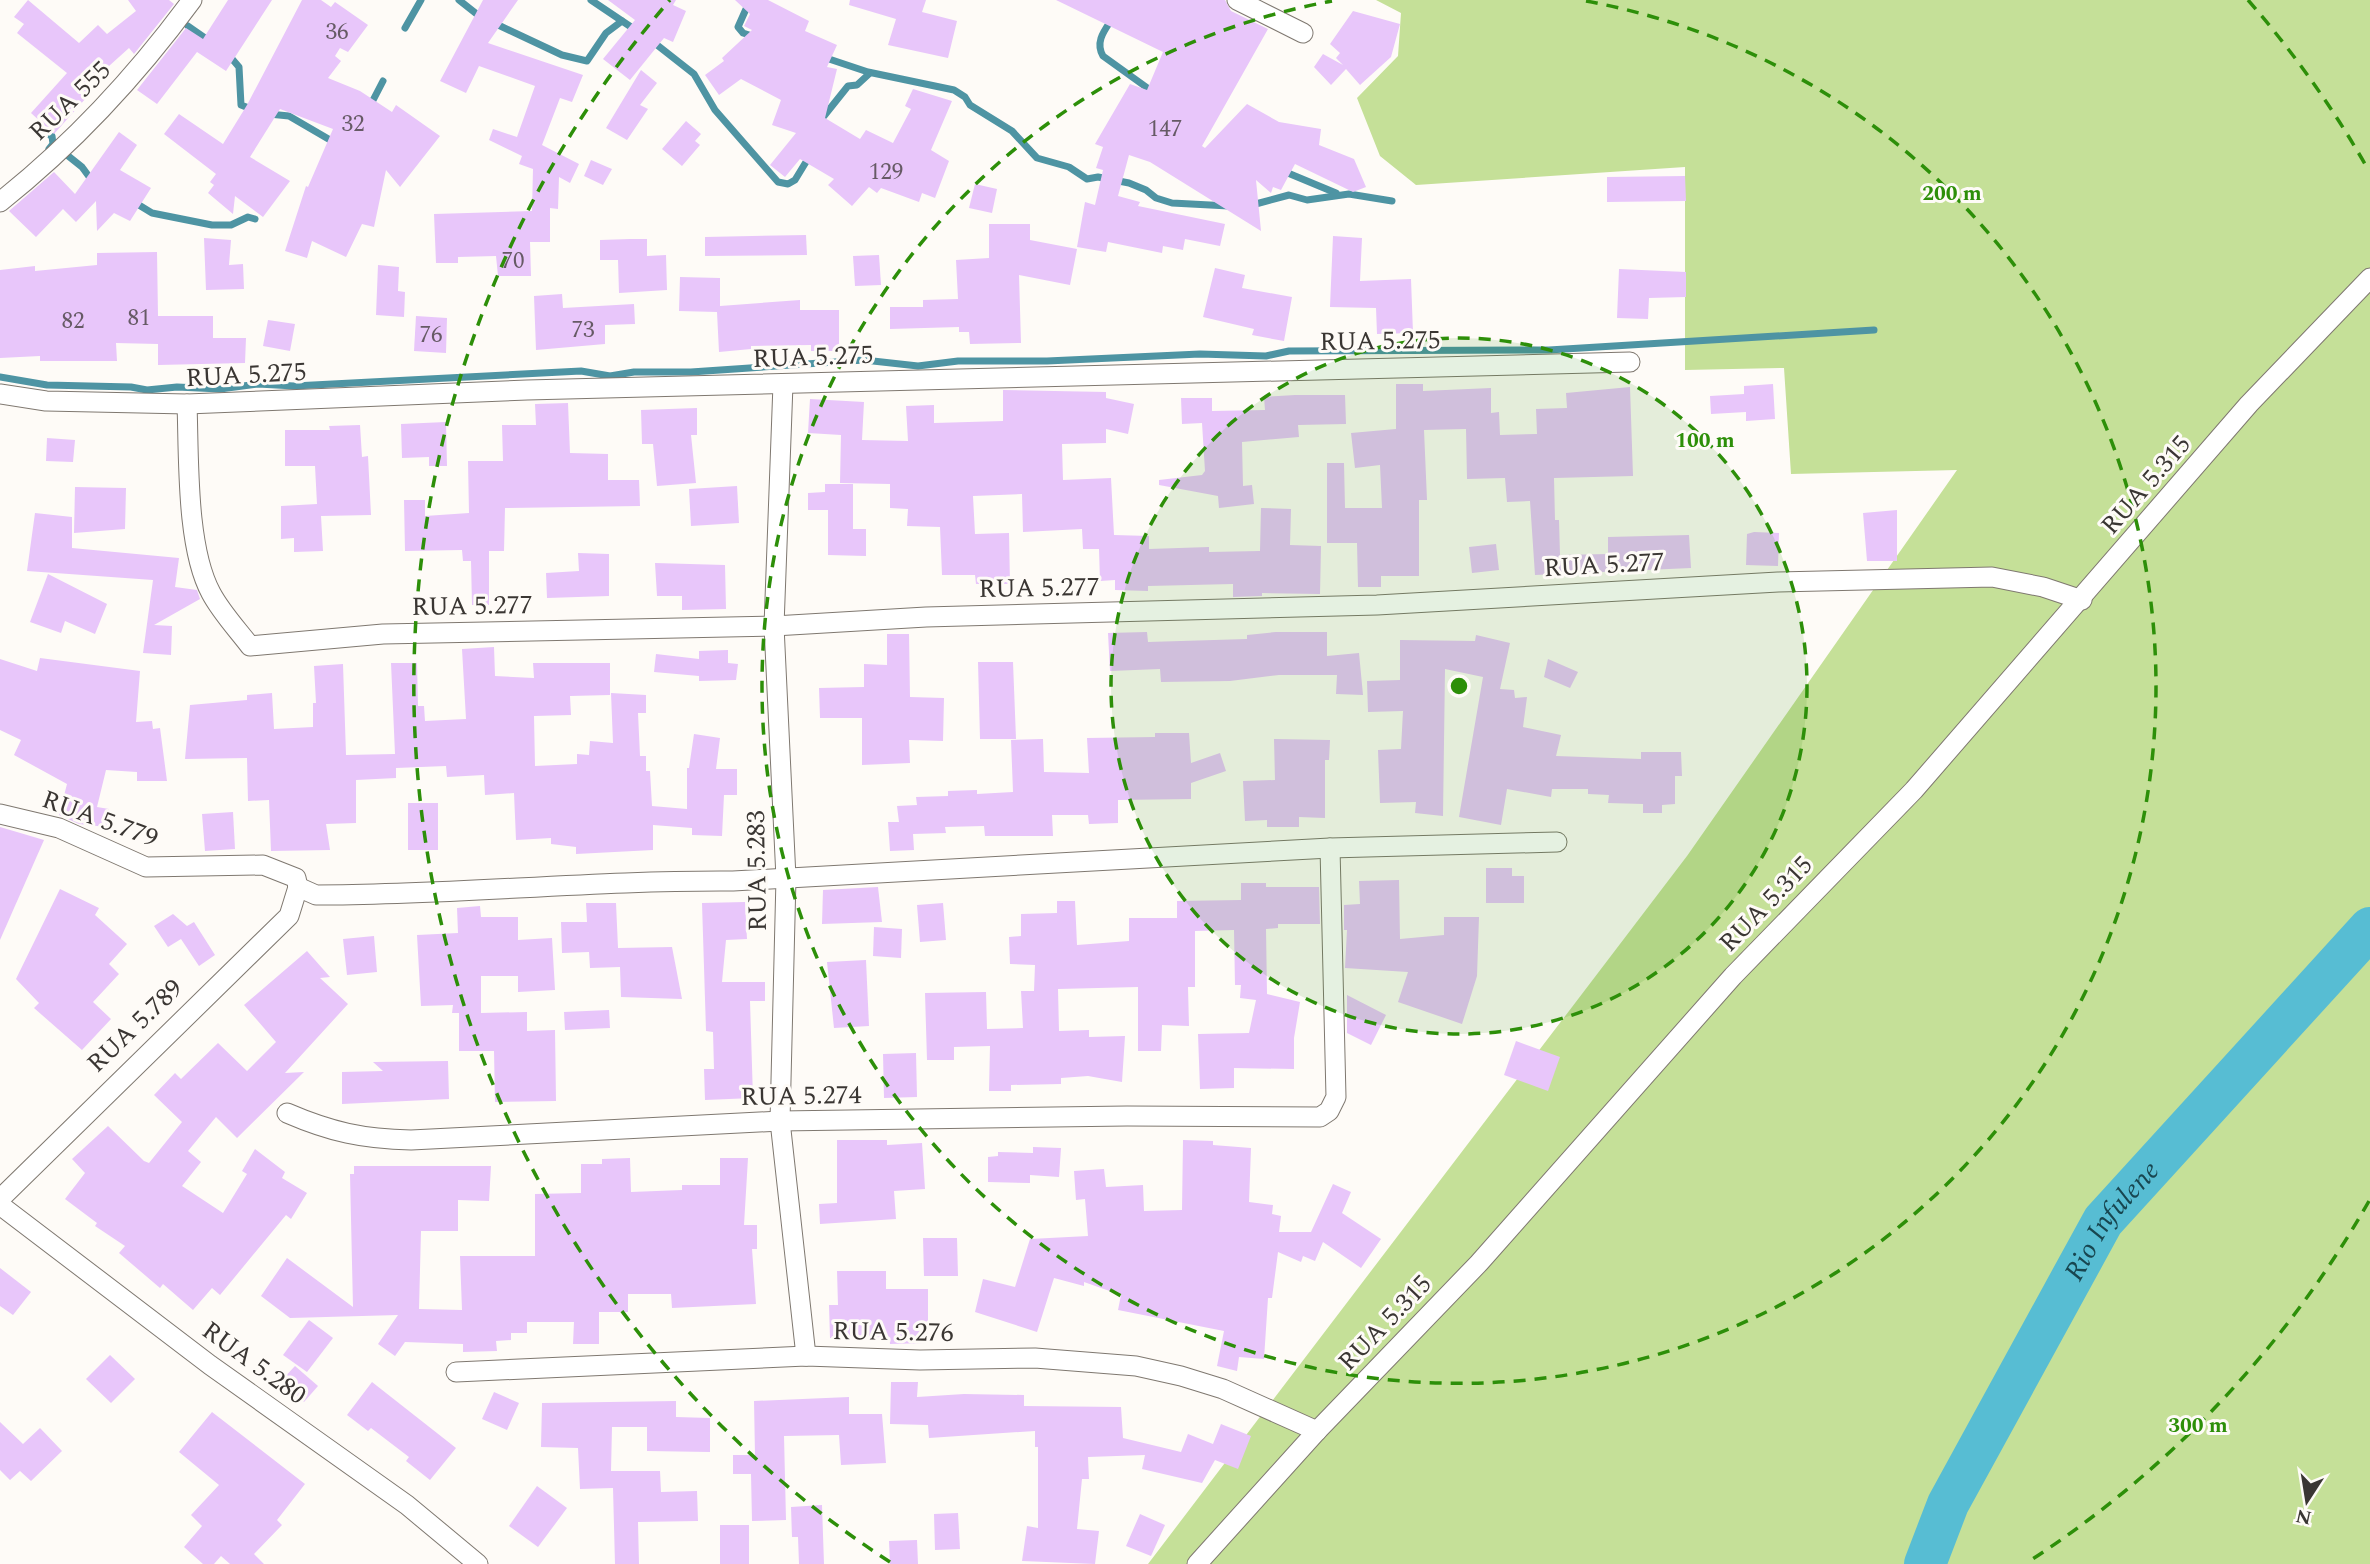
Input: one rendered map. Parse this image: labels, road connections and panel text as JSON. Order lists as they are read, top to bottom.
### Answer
{
  "streets": {
    "street": [
      "RUA 555",
      "RUA 5.275",
      "RUA 5.315",
      "RUA 5.277",
      "RUA 5.779",
      "RUA 5.283",
      "RUA 5.789",
      "RUA 5.274",
      "RUA 5.276",
      "RUA 5.280"
    ]
  },
  "crossings": [
    ["RUA 5.275", "RUA 5.277"],
    ["RUA 5.275", "RUA 5.283"],
    ["RUA 5.315", "RUA 5.277"],
    ["RUA 5.315", "RUA 5.276"],
    ["RUA 5.277", "RUA 5.283"],
    ["RUA 5.779", "RUA 5.789"],
    ["RUA 5.283", "RUA 5.274"],
    ["RUA 5.283", "RUA 5.276"]
  ],
  "water": ["Rio Infulene"],
  "house_numbers": [
    "36",
    "32",
    "147",
    "129",
    "70",
    "81",
    "82",
    "73",
    "76"
  ],
  "north": "bottom",
  "rings": ["200 m", "100 m", "300 m"]
}
